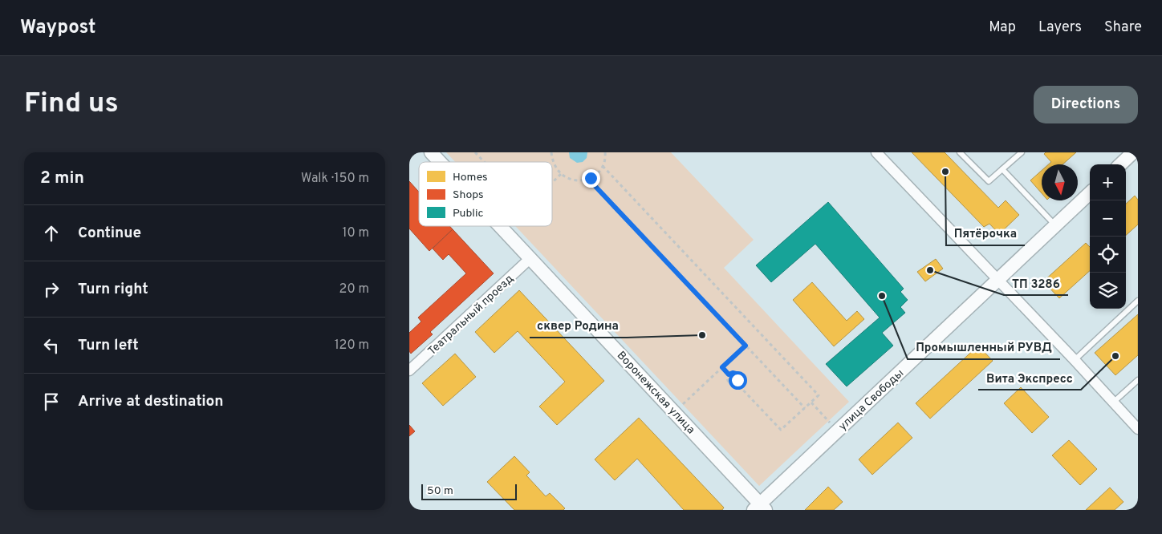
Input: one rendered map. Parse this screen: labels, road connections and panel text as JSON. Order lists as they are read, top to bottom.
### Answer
{
  "streets": {
    "street": ["Театральный проезд", "Воронежская улица", "улица Свободы"]
  },
  "crossings": [
    ["Театральный проезд", "Воронежская улица"],
    ["Воронежская улица", "улица Свободы"]
  ],
  "places": [
    "Пятёрочка",
    "ТП 3286",
    "Промышленный РУВД",
    "сквер Родина",
    "Вита Экспресс"
  ],
  "legend": ["Homes", "Shops", "Public"],
  "scale_bar": "50 m",
  "north": "bottom",
  "page": {
    "header": "Waypost",
    "nav": ["Map", "Layers", "Share"],
    "buttons": "Directions",
    "title": "Find us",
    "heading": ["2 min", "Walk · 150 m"],
    "map_buttons": ["+", "−"],
    "list": [
      ["Continue", "10 m"],
      ["Turn right", "20 m"],
      ["Turn left", "120 m"],
      "Arrive at destination"
    ],
    "scale": "50 m"
  }
}
